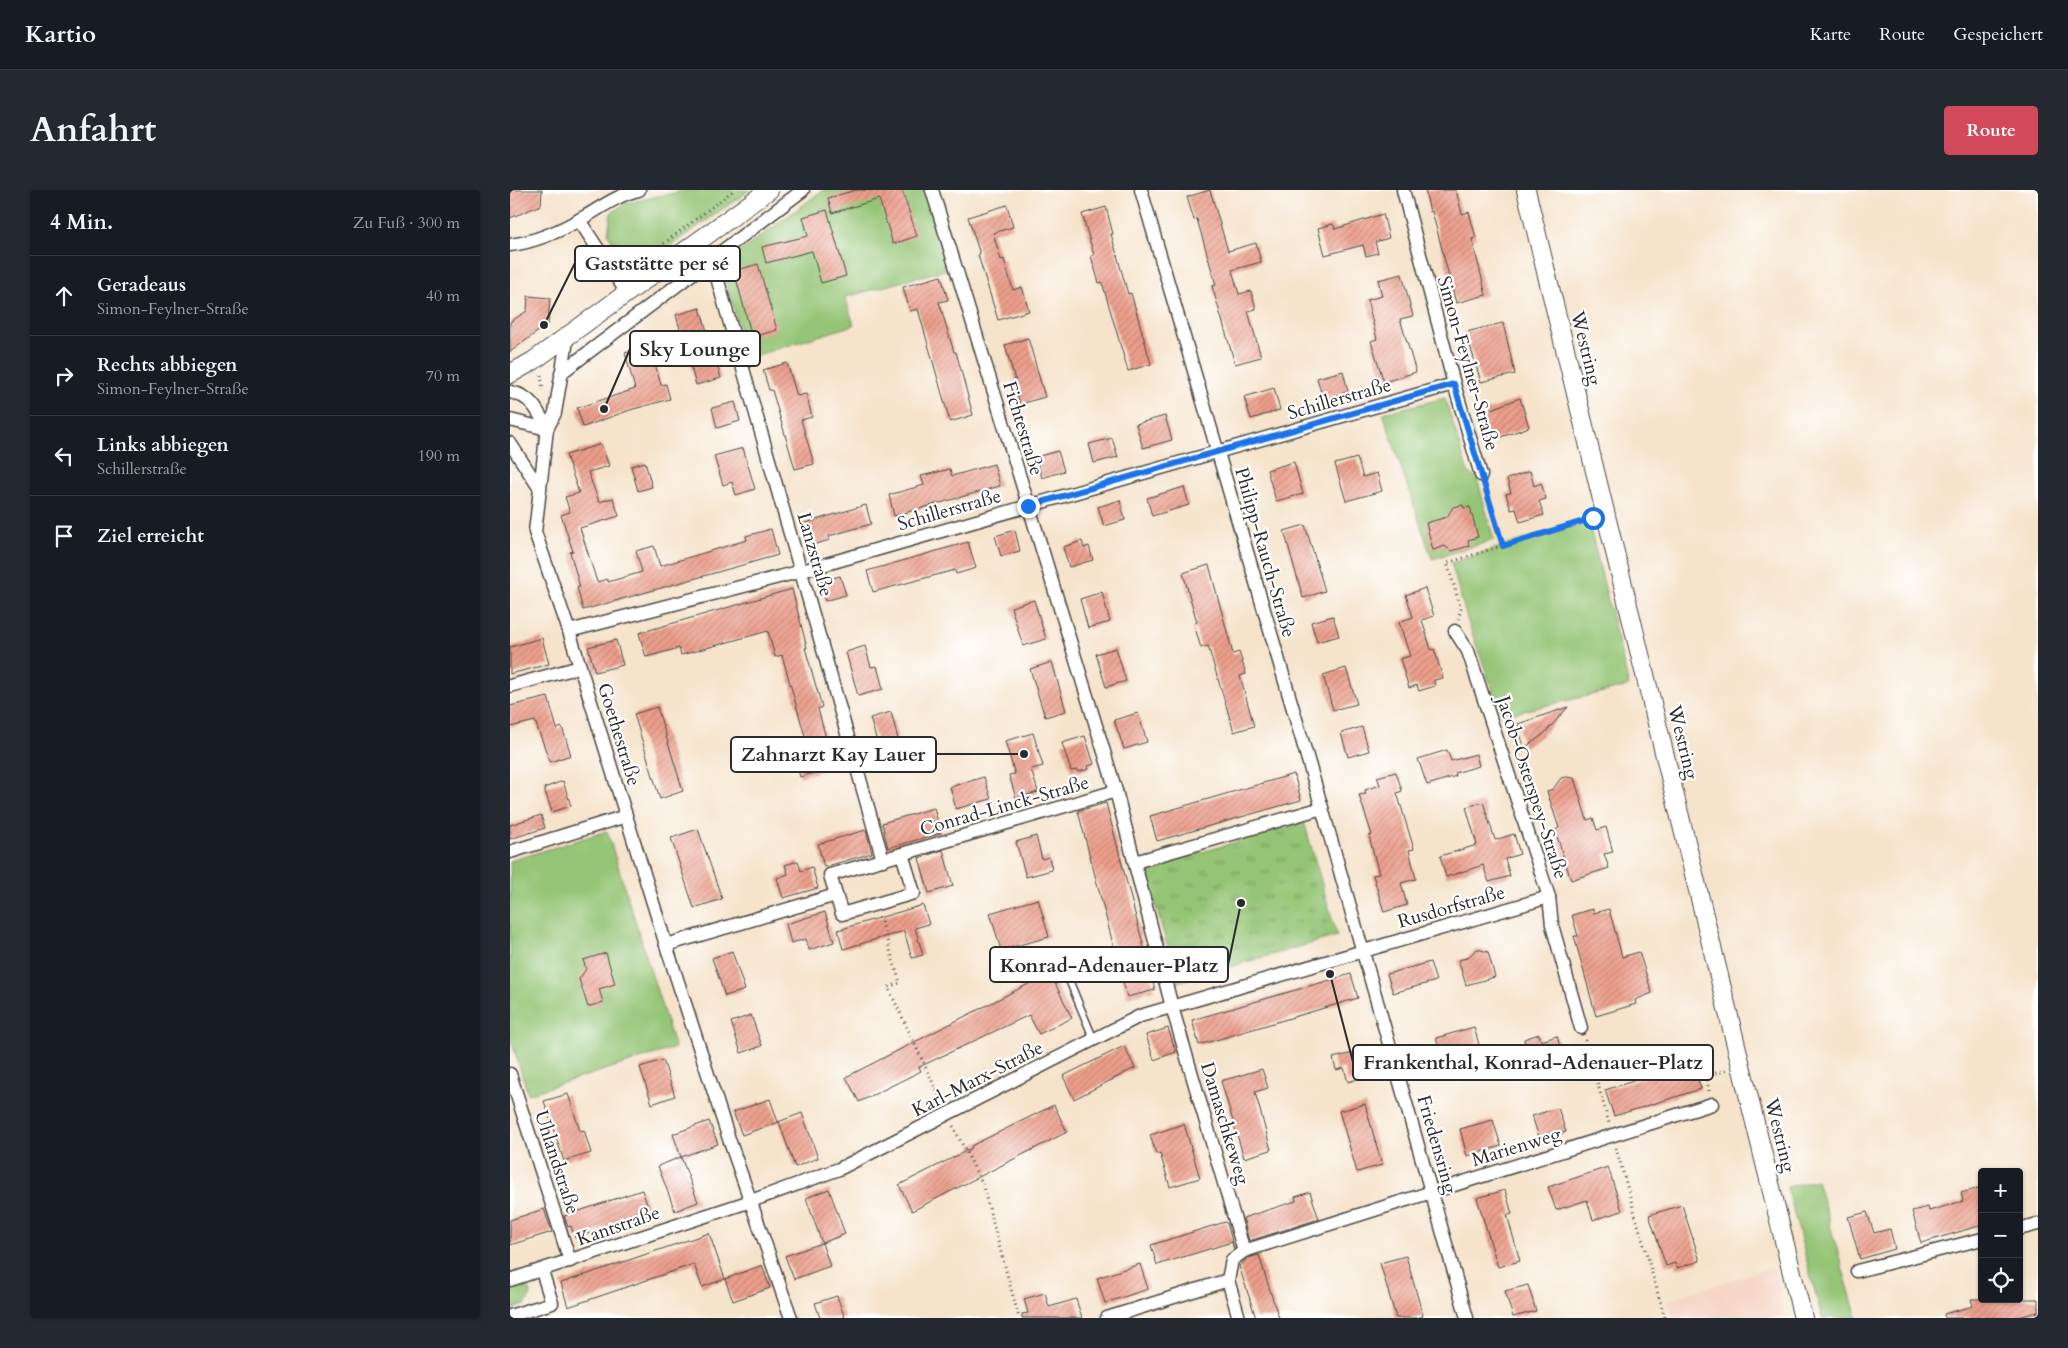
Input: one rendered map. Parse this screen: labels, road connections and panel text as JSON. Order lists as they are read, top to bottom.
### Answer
{
  "streets": {
    "main road": ["Westring"],
    "street": [
      "Simon-Feylner-Straße",
      "Schillerstraße",
      "Fichtestraße",
      "Philipp-Rauch-Straße",
      "Lanzstraße",
      "Goethestraße",
      "Jacob-Osterspey-Straße",
      "Conrad-Linck-Straße",
      "Rusdorfstraße",
      "Karl-Marx-Straße",
      "Damaschkeweg",
      "Friedensring",
      "Marienweg",
      "Uhlandstraße",
      "Kantstraße"
    ]
  },
  "crossings": [
    ["Simon-Feylner-Straße", "Schillerstraße"],
    ["Schillerstraße", "Fichtestraße"],
    ["Schillerstraße", "Philipp-Rauch-Straße"],
    ["Schillerstraße", "Lanzstraße"],
    ["Schillerstraße", "Goethestraße"],
    ["Fichtestraße", "Conrad-Linck-Straße"],
    ["Fichtestraße", "Damaschkeweg"],
    ["Philipp-Rauch-Straße", "Friedensring"],
    ["Lanzstraße", "Conrad-Linck-Straße"],
    ["Goethestraße", "Karl-Marx-Straße"],
    ["Goethestraße", "Kantstraße"],
    ["Jacob-Osterspey-Straße", "Rusdorfstraße"],
    ["Rusdorfstraße", "Karl-Marx-Straße"],
    ["Rusdorfstraße", "Damaschkeweg"],
    ["Rusdorfstraße", "Friedensring"],
    ["Karl-Marx-Straße", "Damaschkeweg"],
    ["Karl-Marx-Straße", "Kantstraße"],
    ["Damaschkeweg", "Marienweg"],
    ["Friedensring", "Marienweg"],
    ["Uhlandstraße", "Kantstraße"]
  ],
  "places": [
    "Gaststätte per sé",
    "Sky Lounge",
    "Zahnarzt Kay Lauer",
    "Konrad-Adenauer-Platz",
    "Frankenthal, Konrad-Adenauer-Platz"
  ],
  "page": {
    "header": "Kartio",
    "nav": ["Karte", "Route", "Gespeichert"],
    "title": "Anfahrt",
    "buttons": "Route",
    "heading": ["4 Min.", "Zu Fuß · 300 m"],
    "list": [
      ["Geradeaus", "Simon-Feylner-Straße", "40 m"],
      ["Rechts abbiegen", "Simon-Feylner-Straße", "70 m"],
      ["Links abbiegen", "Schillerstraße", "190 m"],
      "Ziel erreicht"
    ],
    "map_buttons": ["+", "−"]
  }
}
